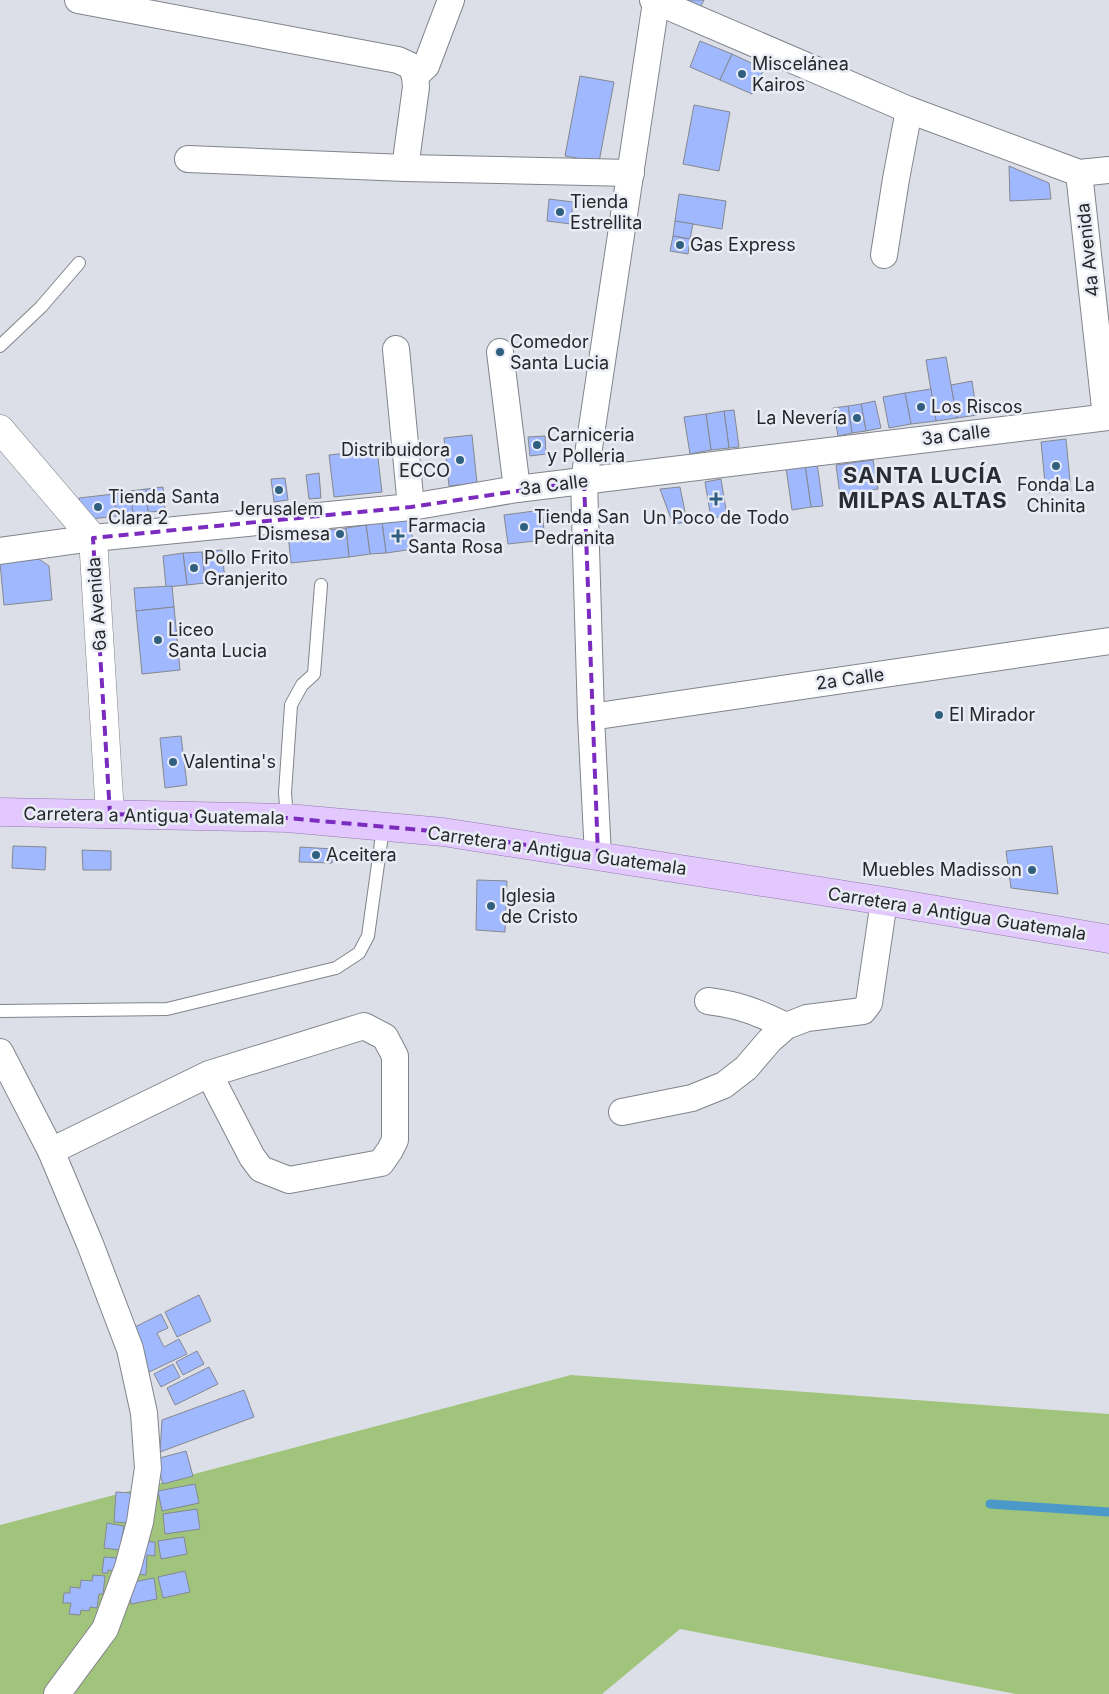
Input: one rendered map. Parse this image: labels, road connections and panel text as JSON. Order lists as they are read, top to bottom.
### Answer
{
  "streets": {
    "main road": ["Carretera a Antigua Guatemala"],
    "street": [
      "4a Avenida",
      "3a Calle",
      "6a Avenida",
      "2a Calle"
    ]
  },
  "crossings": [
    ["4a Avenida", "3a Calle"],
    ["3a Calle", "6a Avenida"],
    ["6a Avenida", "Carretera a Antigua Guatemala"]
  ],
  "districts": ["SANTA LUCÍA MILPAS ALTAS"],
  "places": {
    "other": [
      "Miscelánea Kairos",
      "Tienda Estrellita",
      "Gas Express",
      "Comedor Santa Lucia",
      "Los Riscos",
      "La Nevería",
      "Carniceria y Polleria",
      "Distribuidora ECCO",
      "Fonda La Chinita",
      "Jerusalem",
      "Tienda Santa Clara 2",
      "Tienda San Pedranita",
      "Dismesa",
      "Pollo Frito Granjerito",
      "Liceo Santa Lucia",
      "El Mirador",
      "Valentina's",
      "Aceitera",
      "Muebles Madisson",
      "Iglesia de Cristo"
    ],
    "health": ["Un Poco de Todo", "Farmacia Santa Rosa"]
  }
}
